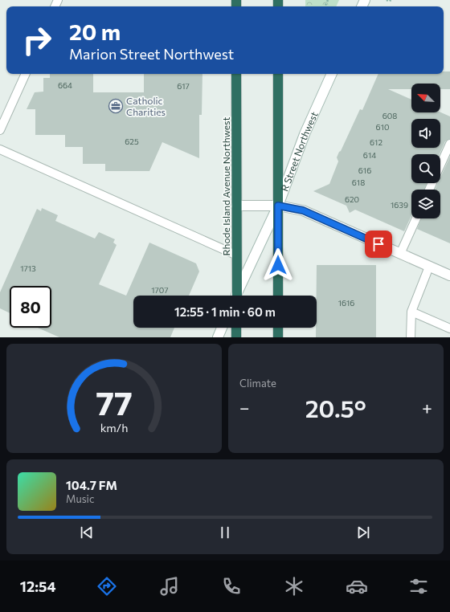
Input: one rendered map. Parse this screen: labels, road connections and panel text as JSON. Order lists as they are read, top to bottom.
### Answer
{
  "streets": {
    "highway": ["Rhode Island Avenue Northwest"],
    "street": ["R Street Northwest"]
  },
  "places": {
    "office": ["Catholic Charities"]
  },
  "house_numbers": [
    "664",
    "617",
    "608",
    "610",
    "625",
    "612",
    "614",
    "616",
    "618",
    "620",
    "1639",
    "1713",
    "1707",
    "1616"
  ],
  "north": "top left",
  "page": {
    "turn": ["20 m", "Marion Street Northwest"],
    "limit": "80",
    "trip": "12:55 · 1 min · 60 m",
    "tile": "Climate",
    "heat": ["−", "20.5°", "+"],
    "song": ["104.7 FM", "Music"],
    "tabs": "12:54",
    "gauge": ["77", "km/h"]
  }
}
